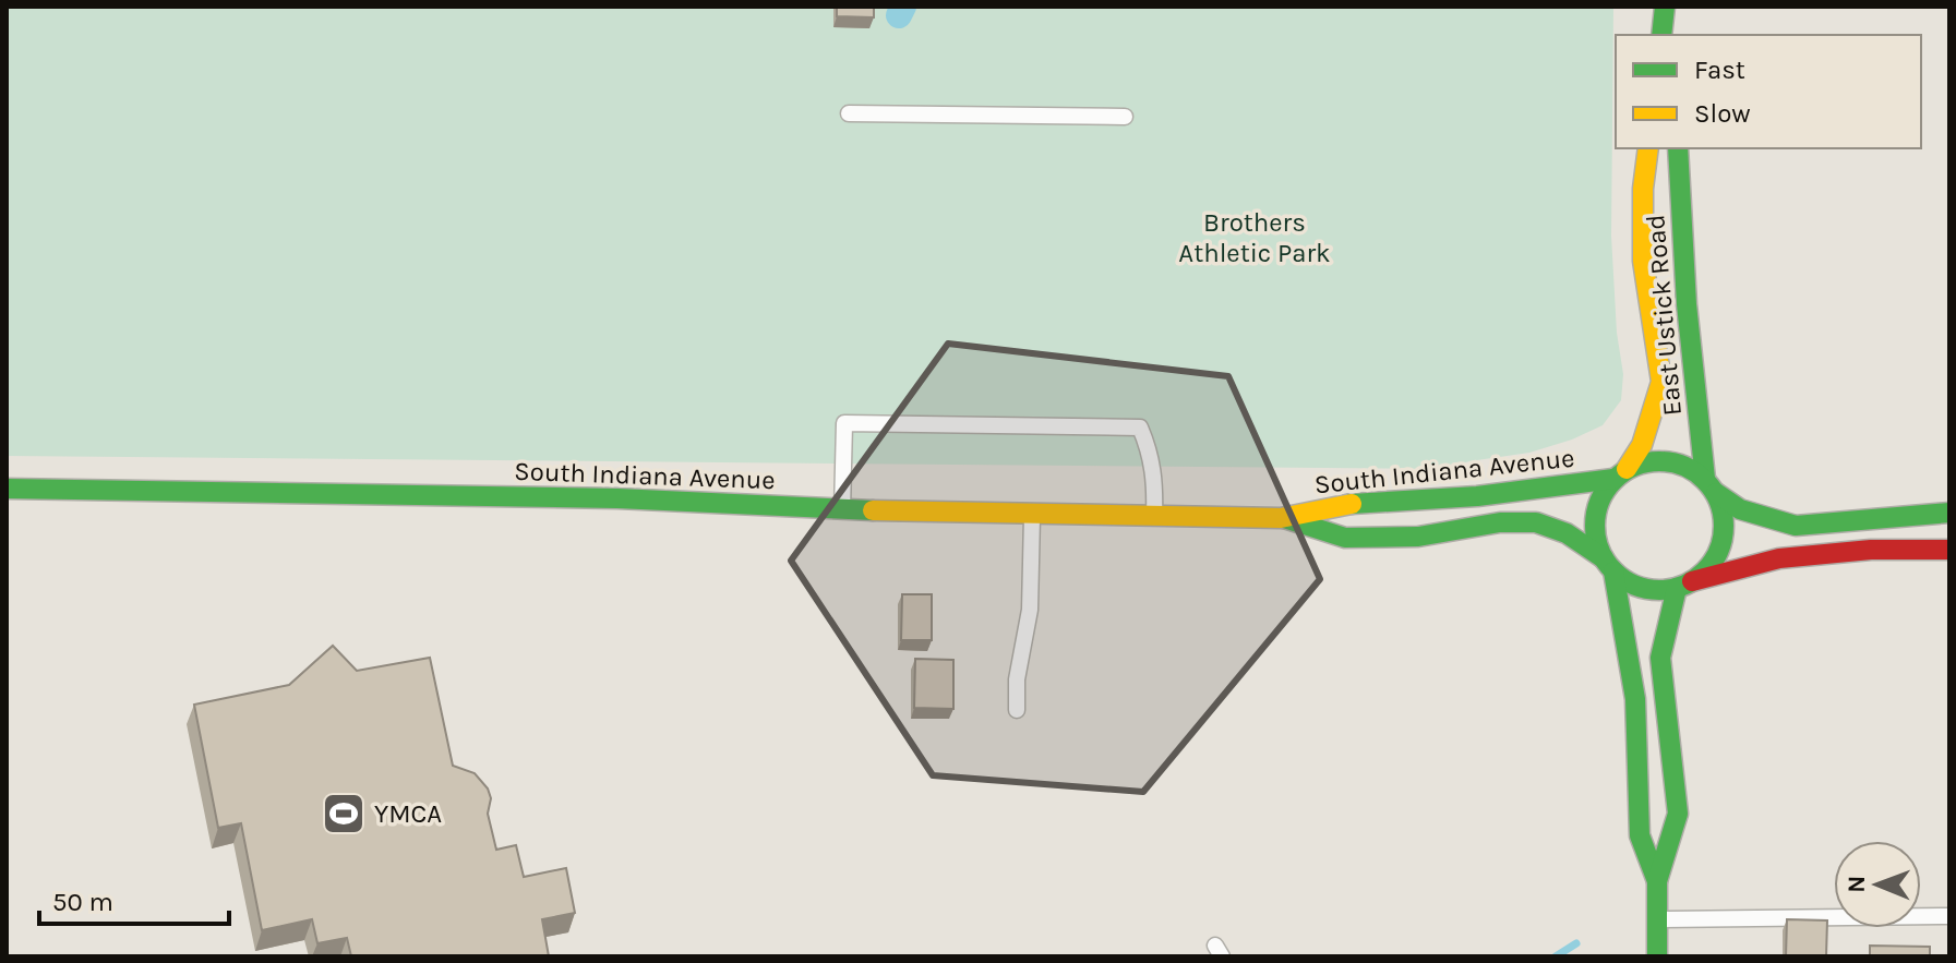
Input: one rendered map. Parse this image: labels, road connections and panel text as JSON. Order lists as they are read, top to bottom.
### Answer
{
  "streets": {
    "main road": ["East Ustick Road", "South Indiana Avenue"]
  },
  "crossings": [
    ["East Ustick Road", "South Indiana Avenue"]
  ],
  "parks": ["Brothers Athletic Park"],
  "places": {
    "sports": ["YMCA"]
  },
  "legend": ["Fast", "Slow"],
  "scale_bar": "50 m",
  "north": "left"
}
